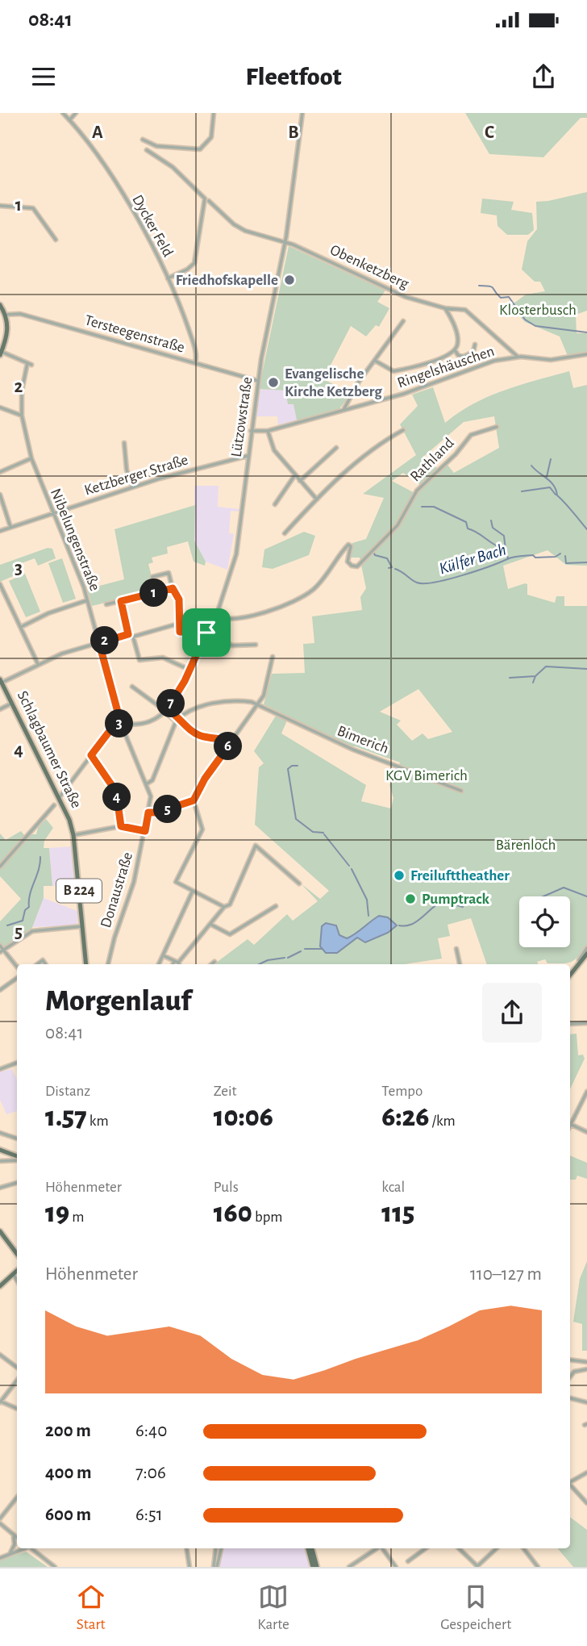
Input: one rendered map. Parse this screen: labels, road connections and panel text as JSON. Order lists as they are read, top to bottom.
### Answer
{
  "streets": {
    "main road": ["Schlagbaumer Straße", "B 224"],
    "street": [
      "Dycker Feld",
      "Obenketzberg",
      "Tersteegenstraße",
      "Ringelshäuschen",
      "Lützowstraße",
      "Rathland",
      "Ketzberger Straße",
      "Nibelungenstraße",
      "Bimerich",
      "Donaustraße"
    ]
  },
  "crossings": [
    ["Dycker Feld", "Tersteegenstraße"],
    ["Obenketzberg", "Ringelshäuschen"],
    ["Obenketzberg", "Lützowstraße"],
    ["Tersteegenstraße", "Lützowstraße"],
    ["Ringelshäuschen", "Lützowstraße"],
    ["Lützowstraße", "Rathland"],
    ["Lützowstraße", "Ketzberger Straße"],
    ["Ketzberger Straße", "Nibelungenstraße"],
    ["Nibelungenstraße", "Donaustraße"]
  ],
  "water": ["Külfer Bach"],
  "parks": ["Klosterbusch", "KGV Bimerich", "Bärenloch"],
  "places": [
    "Friedhofskapelle",
    "Evangelische Kirche Ketzberg",
    "Freilufttheather",
    "Pumptrack"
  ],
  "page": {
    "status": "08:41",
    "header": "Fleetfoot",
    "pins": [
      "1",
      "2",
      "7",
      "3",
      "6",
      "4",
      "5"
    ],
    "heading": ["Morgenlauf", "08:41"],
    "stats": [
      ["Distanz", "1.57 km"],
      ["Zeit", "10:06"],
      ["Tempo", "6:26 /km"],
      ["Höhenmeter", "19 m"],
      ["Puls", "160 bpm"],
      ["kcal", "115"]
    ],
    "chart": ["Höhenmeter", "110–127 m"],
    "list": [
      {
        "name": "200 m",
        "note": "6:40"
      },
      {
        "name": "400 m",
        "note": "7:06"
      },
      {
        "name": "600 m",
        "note": "6:51"
      }
    ],
    "tabs": ["Start", "Karte", "Gespeichert"]
  },
  "grid": {
    "columns": ["A", "B", "C"],
    "rows": [
      "1",
      "2",
      "3",
      "4",
      "5"
    ]
  }
}
